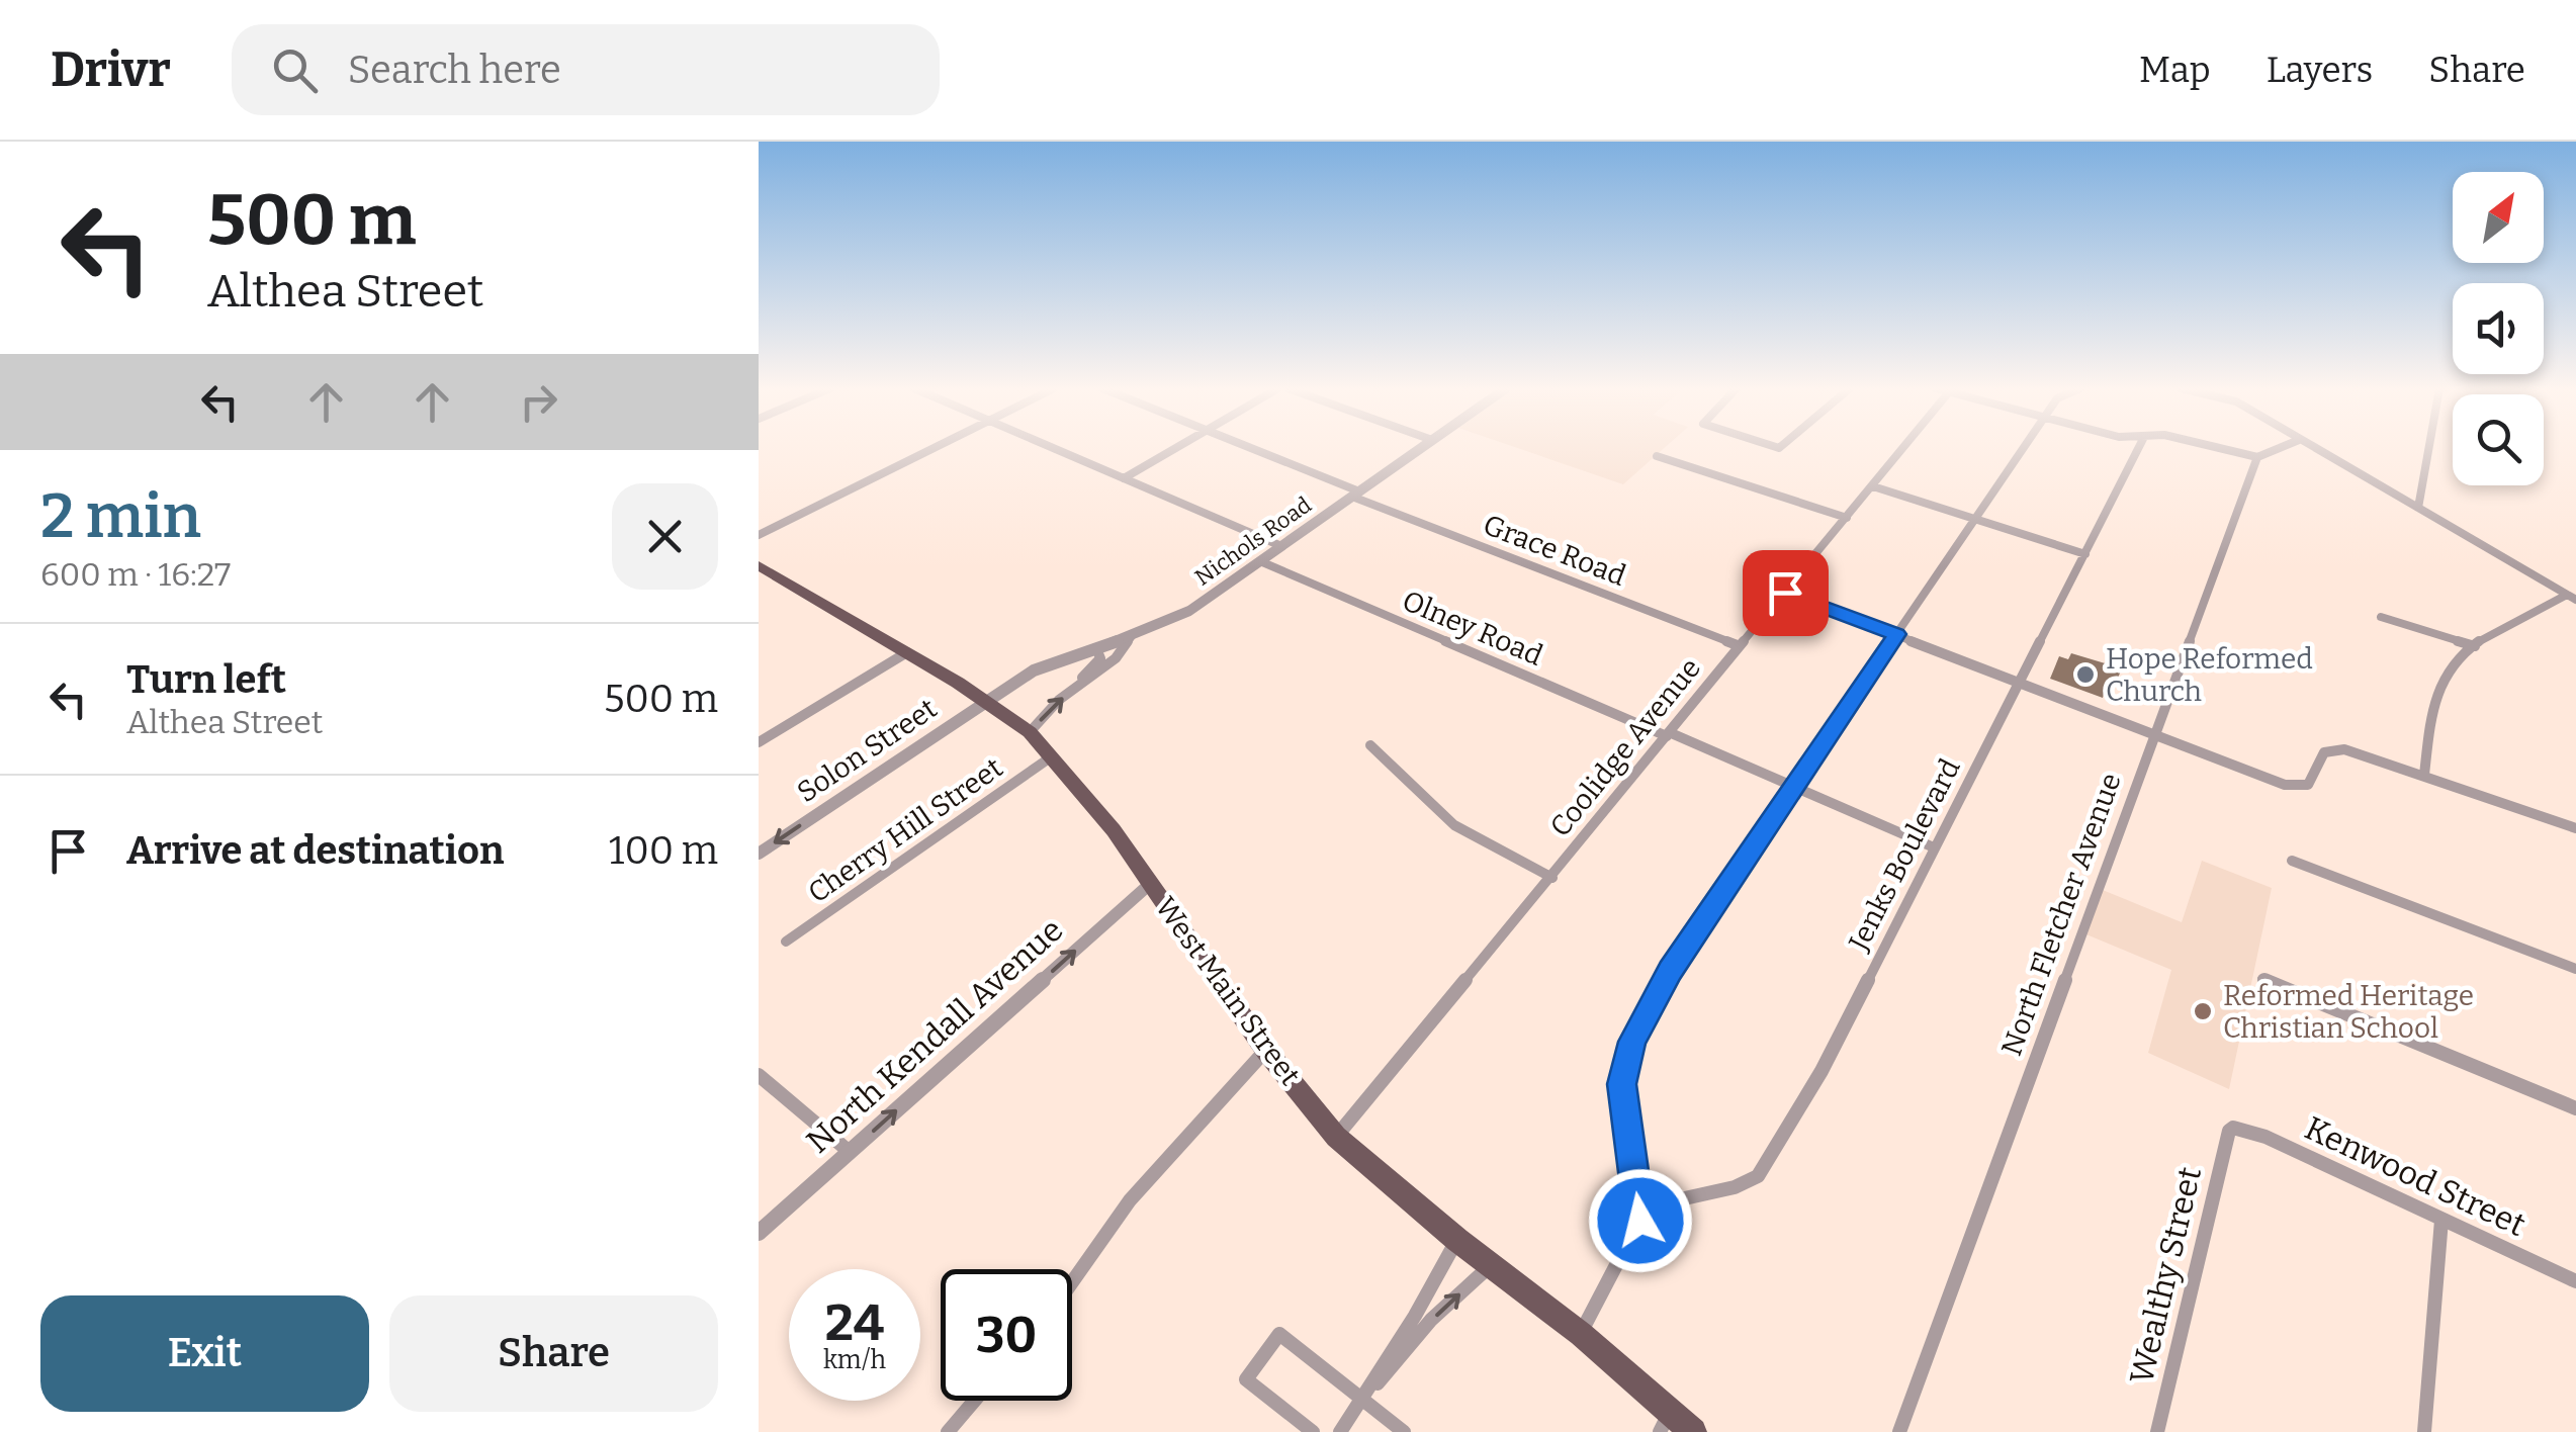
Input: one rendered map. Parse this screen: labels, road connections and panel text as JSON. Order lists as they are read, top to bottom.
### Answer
{
  "streets": {
    "main road": ["West Main Street"],
    "street": [
      "Nichols Road",
      "Grace Road",
      "Olney Road",
      "Coolidge Avenue",
      "Solon Street",
      "Cherry Hill Street",
      "Jenks Boulevard",
      "North Fletcher Avenue",
      "North Kendall Avenue",
      "Kenwood Street",
      "Wealthy Street"
    ]
  },
  "crossings": [
    ["Nichols Road", "Grace Road"],
    ["Nichols Road", "Olney Road"],
    ["Nichols Road", "Solon Street"],
    ["Grace Road", "Coolidge Avenue"],
    ["Olney Road", "Coolidge Avenue"],
    ["Olney Road", "Jenks Boulevard"],
    ["Coolidge Avenue", "West Main Street"],
    ["Solon Street", "West Main Street"],
    ["Cherry Hill Street", "West Main Street"],
    ["West Main Street", "North Kendall Avenue"],
    ["Kenwood Street", "Wealthy Street"]
  ],
  "one_way": ["North Kendall Avenue"],
  "places": ["Hope Reformed Church", "Reformed Heritage Christian School"],
  "north": "top right",
  "page": {
    "header": "Drivr",
    "search": "Search here",
    "nav": ["Map", "Layers", "Share"],
    "turn": ["500 m", "Althea Street"],
    "heading": ["2 min", "600 m · 16:27"],
    "list": [
      {
        "name": "Turn left",
        "note": "Althea Street",
        "value": "500 m"
      },
      {
        "name": "Arrive at destination",
        "value": "100 m"
      }
    ],
    "speed": "24 km/h",
    "limit": "30",
    "buttons": ["Exit", "Share"]
  }
}
